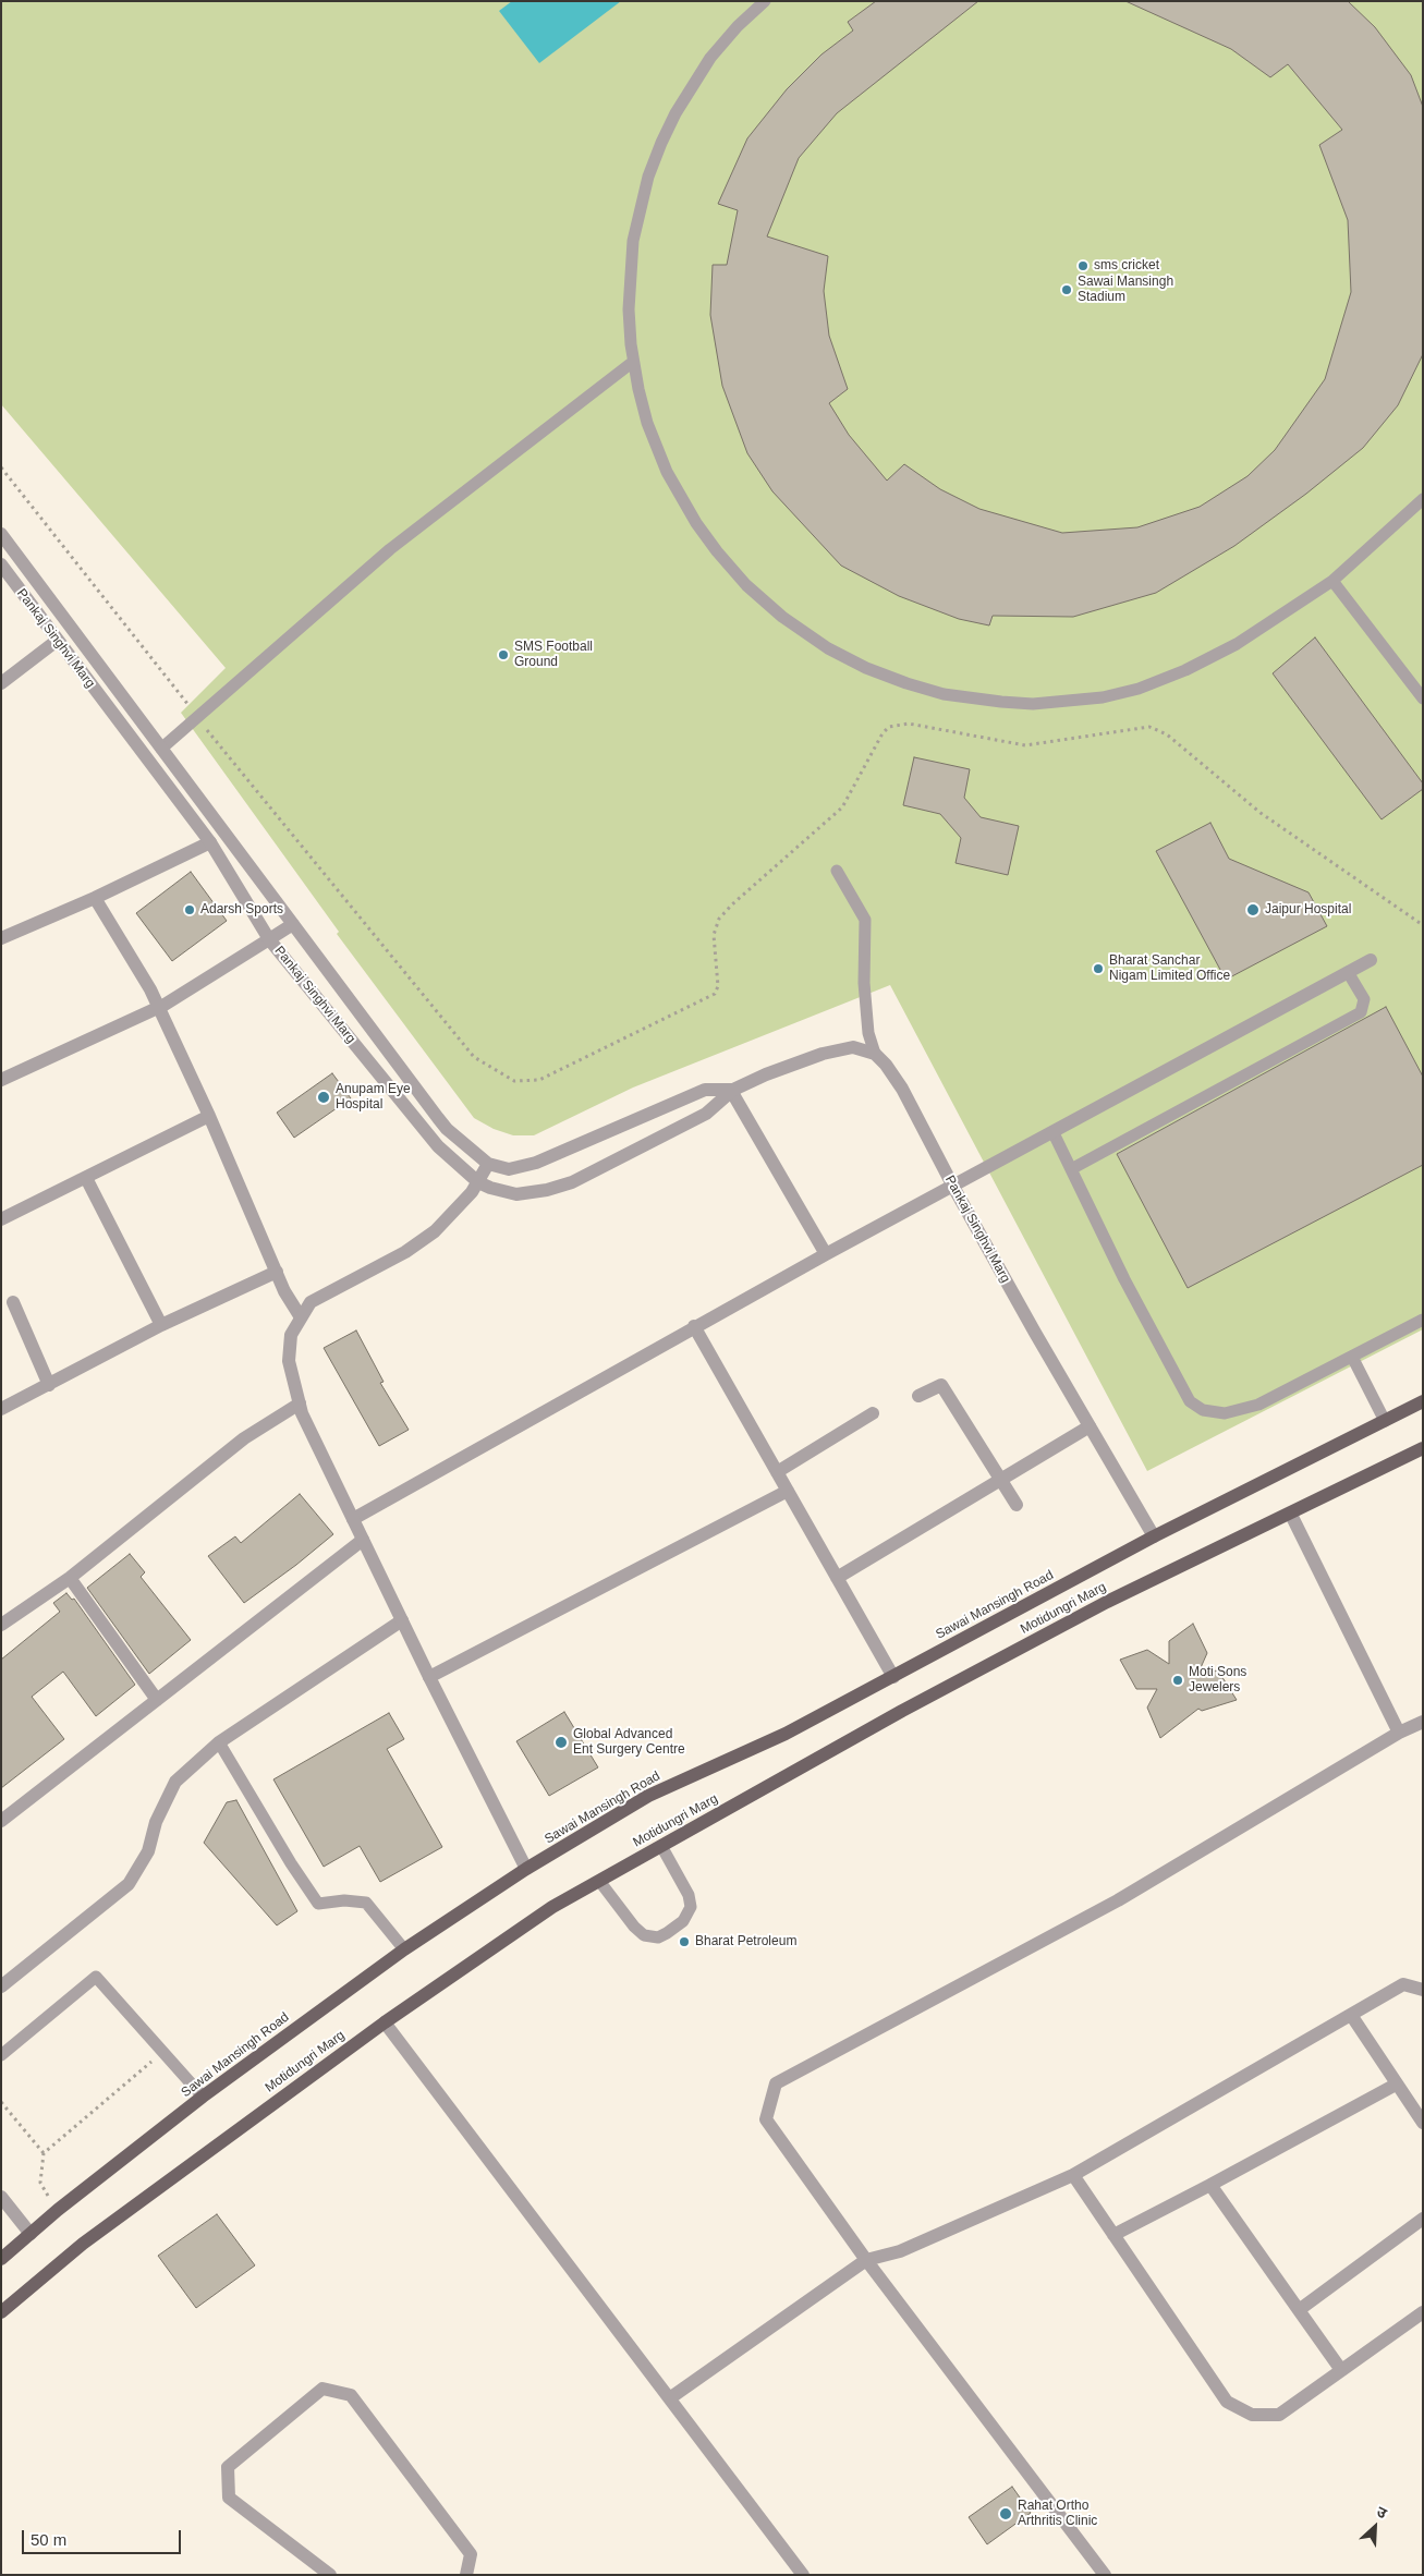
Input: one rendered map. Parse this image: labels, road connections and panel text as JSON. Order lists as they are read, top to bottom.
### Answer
{
  "streets": {
    "main road": ["Sawai Mansingh Road", "Motidungri Marg"],
    "street": ["Pankaj Singhvi Marg"]
  },
  "crossings": [
    ["Pankaj Singhvi Marg", "Sawai Mansingh Road"]
  ],
  "places": [
    "sms cricket",
    "Sawai Mansingh Stadium",
    "SMS Football Ground",
    "Adarsh Sports",
    "Jaipur Hospital",
    "Bharat Sanchar Nigam Limited Office",
    "Anupam Eye Hospital",
    "Moti Sons Jewelers",
    "Global Advanced Ent Surgery Centre",
    "Bharat Petroleum",
    "Rahat Ortho Arthritis Clinic"
  ],
  "scale_bar": "50 m",
  "north": "top right"
}
